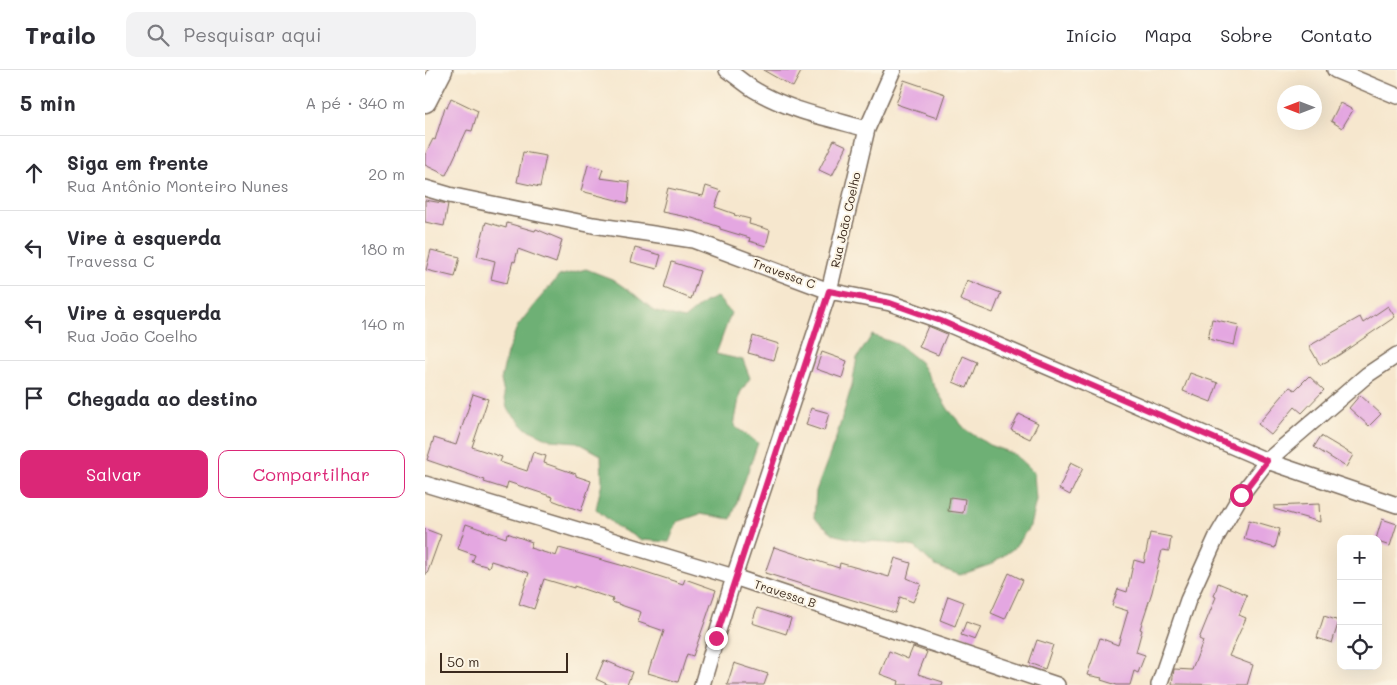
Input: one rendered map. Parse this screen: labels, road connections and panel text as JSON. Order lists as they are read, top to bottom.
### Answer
{
  "streets": {
    "street": ["Rua João Coelho", "Travessa C", "Travessa B"]
  },
  "crossings": [
    ["Rua João Coelho", "Travessa C"],
    ["Rua João Coelho", "Travessa B"]
  ],
  "scale_bar": "50 m",
  "north": "left",
  "page": {
    "header": "Trailo",
    "search": "Pesquisar aqui",
    "nav": [
      "Início",
      "Mapa",
      "Sobre",
      "Contato"
    ],
    "heading": ["5 min", "A pé · 340 m"],
    "list": [
      ["Siga em frente", "Rua Antônio Monteiro Nunes", "20 m"],
      ["Vire à esquerda", "Travessa C", "180 m"],
      ["Vire à esquerda", "Rua João Coelho", "140 m"],
      "Chegada ao destino"
    ],
    "buttons": ["Salvar", "Compartilhar"],
    "map_buttons": ["+", "−"],
    "scale": "50 m"
  }
}
